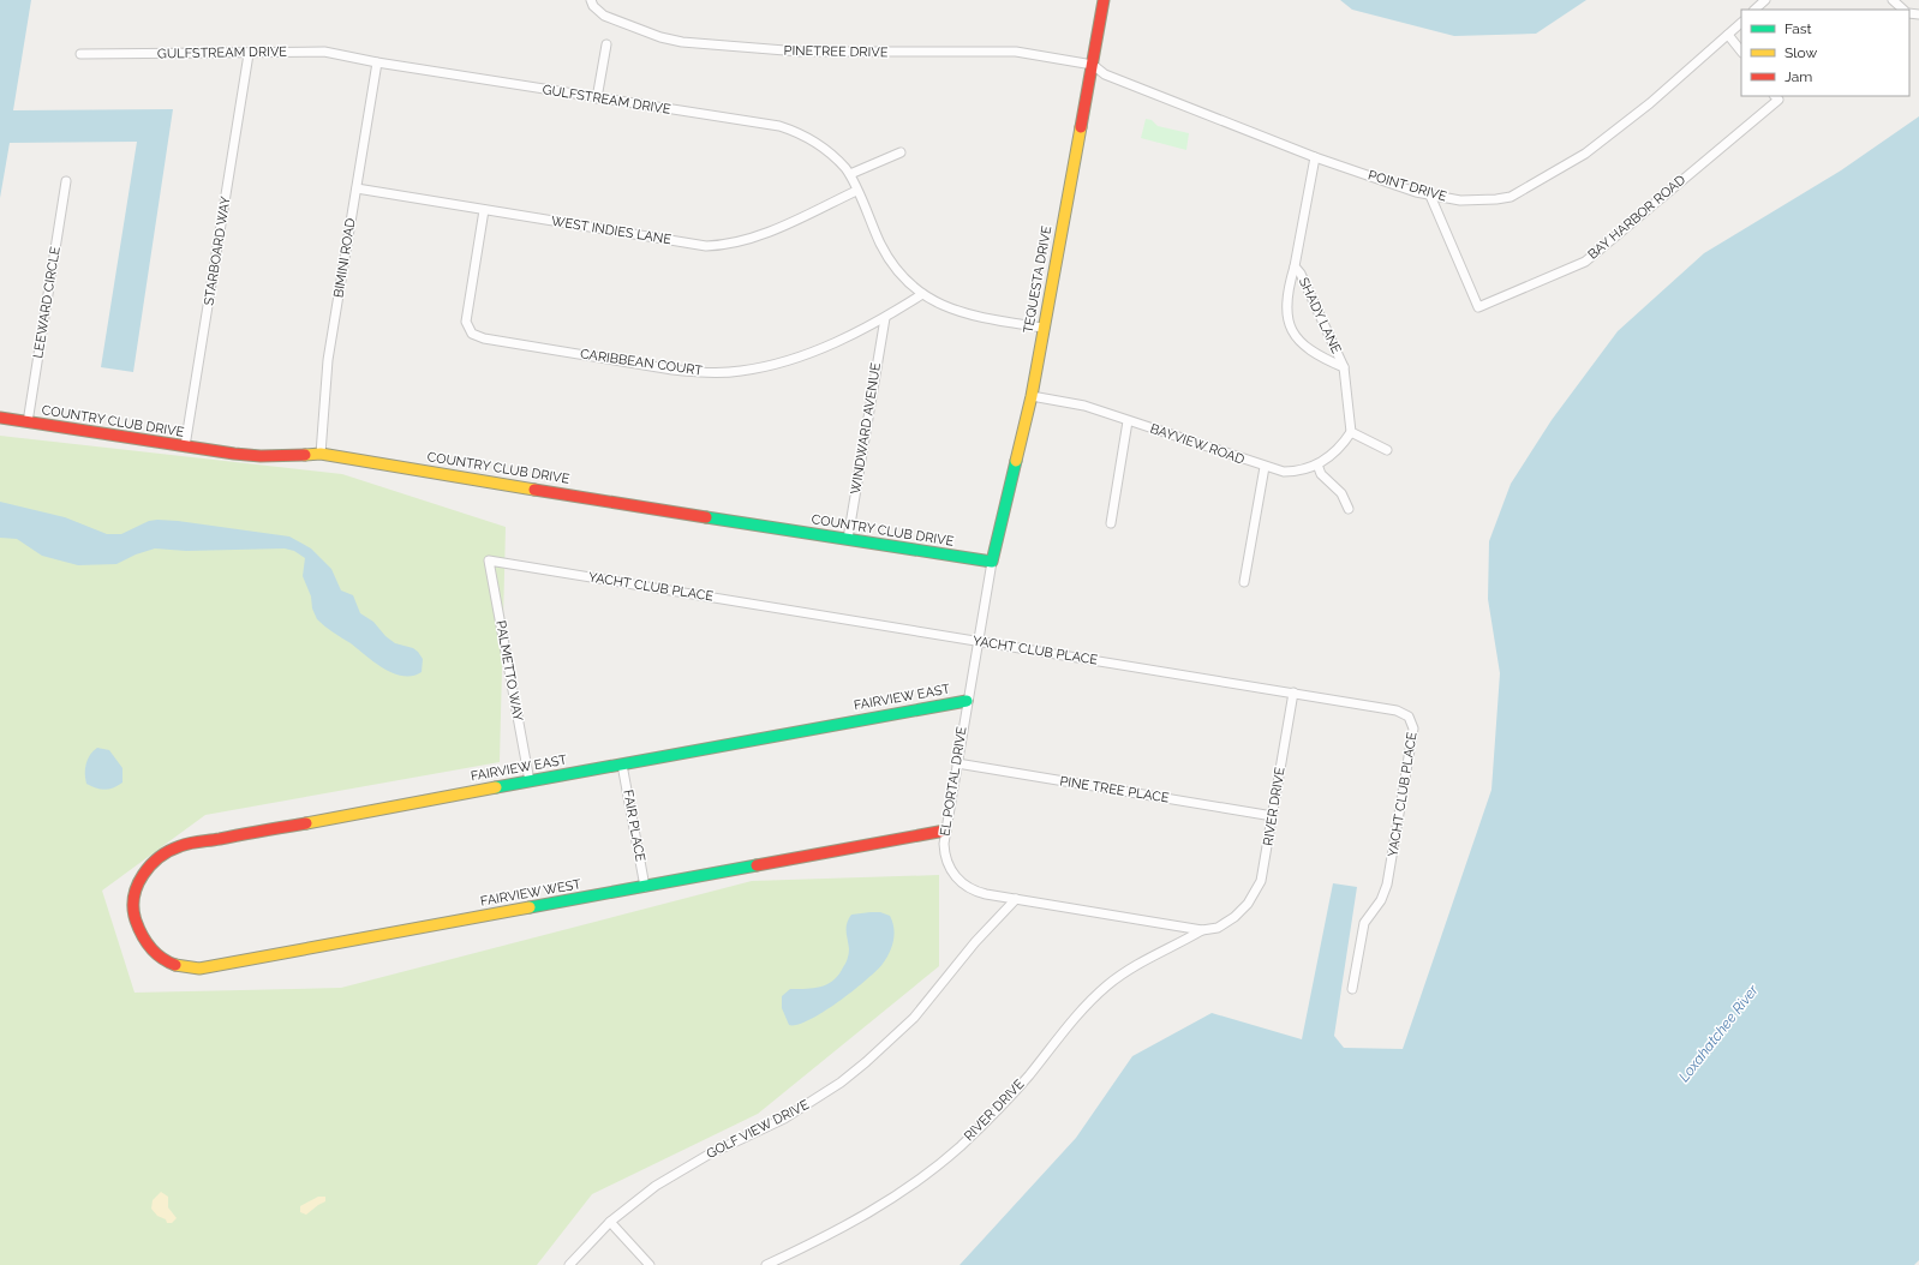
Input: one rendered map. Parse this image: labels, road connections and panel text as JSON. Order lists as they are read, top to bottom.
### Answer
{
  "streets": {
    "street": [
      "PINETREE DRIVE",
      "GULFSTREAM DRIVE",
      "POINT DRIVE",
      "BAY HARBOR ROAD",
      "WEST INDIES LANE",
      "STARBOARD WAY",
      "BIMINI ROAD",
      "TEQUESTA DRIVE",
      "LEEWARD CIRCLE",
      "SHADY LANE",
      "CARIBBEAN COURT",
      "COUNTRY CLUB DRIVE",
      "WINDWARD AVENUE",
      "BAYVIEW ROAD",
      "YACHT CLUB PLACE",
      "PALMETTO WAY",
      "FAIRVIEW EAST",
      "EL PORTAL DRIVE",
      "PINE TREE PLACE",
      "RIVER DRIVE",
      "FAIR PLACE",
      "FAIRVIEW WEST",
      "GOLF VIEW DRIVE"
    ]
  },
  "crossings": [
    ["PINETREE DRIVE", "POINT DRIVE"],
    ["PINETREE DRIVE", "TEQUESTA DRIVE"],
    ["GULFSTREAM DRIVE", "WEST INDIES LANE"],
    ["GULFSTREAM DRIVE", "STARBOARD WAY"],
    ["GULFSTREAM DRIVE", "BIMINI ROAD"],
    ["GULFSTREAM DRIVE", "TEQUESTA DRIVE"],
    ["GULFSTREAM DRIVE", "CARIBBEAN COURT"],
    ["POINT DRIVE", "BAY HARBOR ROAD"],
    ["POINT DRIVE", "TEQUESTA DRIVE"],
    ["POINT DRIVE", "SHADY LANE"],
    ["WEST INDIES LANE", "BIMINI ROAD"],
    ["WEST INDIES LANE", "CARIBBEAN COURT"],
    ["STARBOARD WAY", "COUNTRY CLUB DRIVE"],
    ["BIMINI ROAD", "COUNTRY CLUB DRIVE"],
    ["TEQUESTA DRIVE", "COUNTRY CLUB DRIVE"],
    ["TEQUESTA DRIVE", "BAYVIEW ROAD"],
    ["TEQUESTA DRIVE", "EL PORTAL DRIVE"],
    ["LEEWARD CIRCLE", "COUNTRY CLUB DRIVE"],
    ["SHADY LANE", "BAYVIEW ROAD"],
    ["CARIBBEAN COURT", "WINDWARD AVENUE"],
    ["COUNTRY CLUB DRIVE", "WINDWARD AVENUE"],
    ["COUNTRY CLUB DRIVE", "EL PORTAL DRIVE"],
    ["YACHT CLUB PLACE", "PALMETTO WAY"],
    ["YACHT CLUB PLACE", "EL PORTAL DRIVE"],
    ["YACHT CLUB PLACE", "RIVER DRIVE"],
    ["PALMETTO WAY", "FAIRVIEW EAST"],
    ["FAIRVIEW EAST", "EL PORTAL DRIVE"],
    ["FAIRVIEW EAST", "FAIR PLACE"],
    ["FAIRVIEW EAST", "FAIRVIEW WEST"],
    ["EL PORTAL DRIVE", "PINE TREE PLACE"],
    ["EL PORTAL DRIVE", "RIVER DRIVE"],
    ["EL PORTAL DRIVE", "FAIRVIEW WEST"],
    ["EL PORTAL DRIVE", "GOLF VIEW DRIVE"],
    ["PINE TREE PLACE", "RIVER DRIVE"],
    ["FAIR PLACE", "FAIRVIEW WEST"]
  ],
  "water": ["Loxahatchee River"],
  "legend": ["Fast", "Slow", "Jam"]
}
